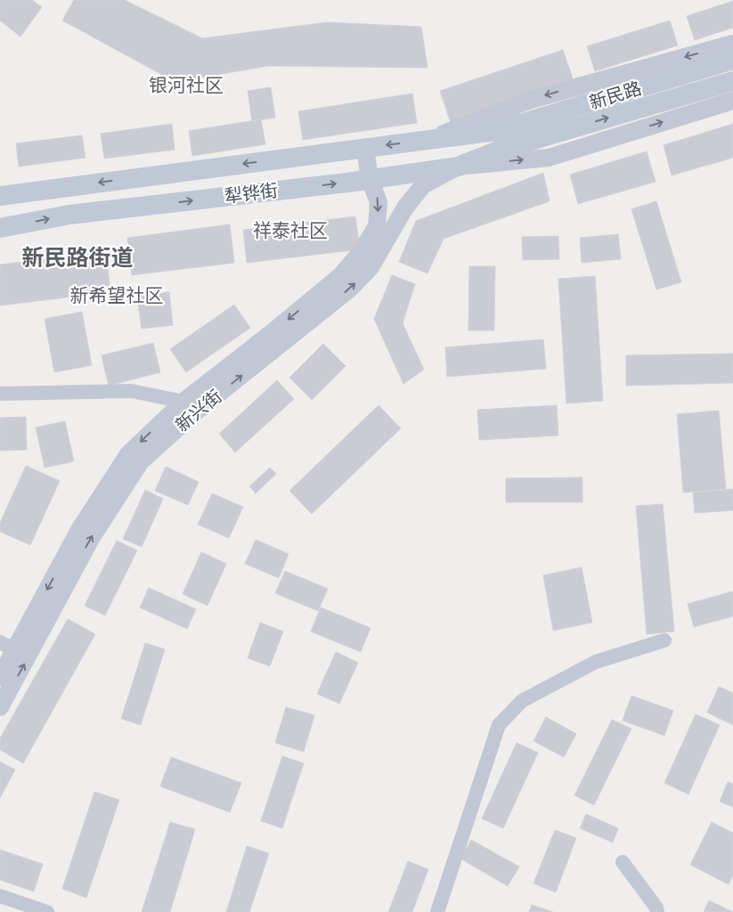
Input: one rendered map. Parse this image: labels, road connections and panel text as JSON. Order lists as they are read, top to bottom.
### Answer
{
  "streets": {
    "main road": ["新民路", "犁铧街"],
    "street": ["新兴街"]
  },
  "crossings": [
    ["新民路", "犁铧街"],
    ["犁铧街", "新兴街"]
  ],
  "districts": [
    "银河社区",
    "祥泰社区",
    "新民路街道",
    "新希望社区"
  ]
}
